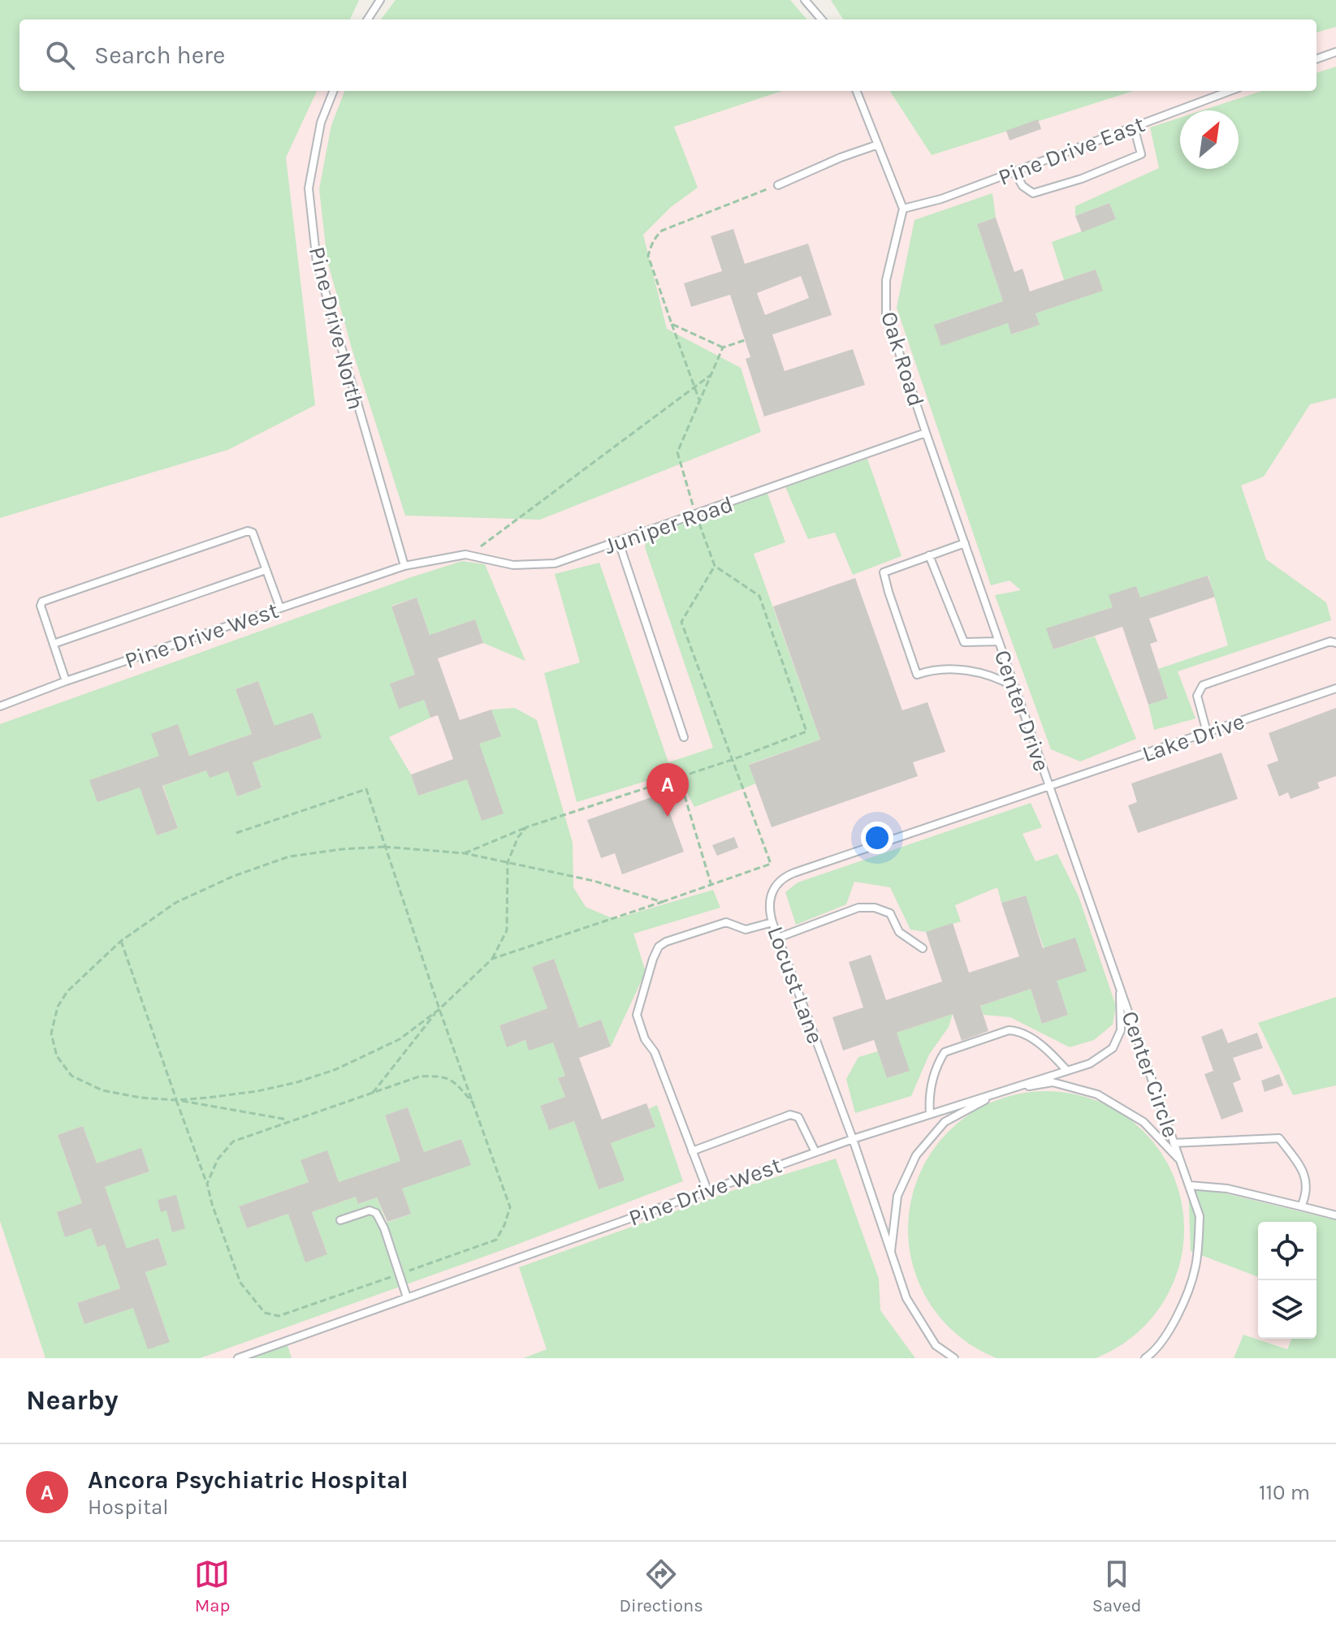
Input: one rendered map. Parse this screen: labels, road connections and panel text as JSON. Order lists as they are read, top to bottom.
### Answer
{
  "streets": {
    "lane": [
      "Pine Drive East",
      "Pine Drive North",
      "Oak Road",
      "Juniper Road",
      "Pine Drive West",
      "Center Drive",
      "Lake Drive",
      "Locust Lane",
      "Center Circle"
    ]
  },
  "crossings": [
    ["Pine Drive East", "Oak Road"],
    ["Pine Drive North", "Juniper Road"],
    ["Pine Drive North", "Pine Drive West"],
    ["Oak Road", "Juniper Road"],
    ["Oak Road", "Center Drive"],
    ["Juniper Road", "Pine Drive West"],
    ["Juniper Road", "Center Drive"],
    ["Pine Drive West", "Locust Lane"],
    ["Pine Drive West", "Center Circle"],
    ["Center Drive", "Lake Drive"],
    ["Center Drive", "Locust Lane"],
    ["Center Drive", "Center Circle"],
    ["Lake Drive", "Locust Lane"],
    ["Locust Lane", "Center Circle"]
  ],
  "north": "top right",
  "page": {
    "search": "Search here",
    "pins": "A",
    "heading": "Nearby",
    "list": [
      {
        "mark": "A",
        "name": "Ancora Psychiatric Hospital",
        "note": "Hospital",
        "value": "110 m"
      }
    ],
    "nav": ["Map", "Directions", "Saved"]
  }
}
